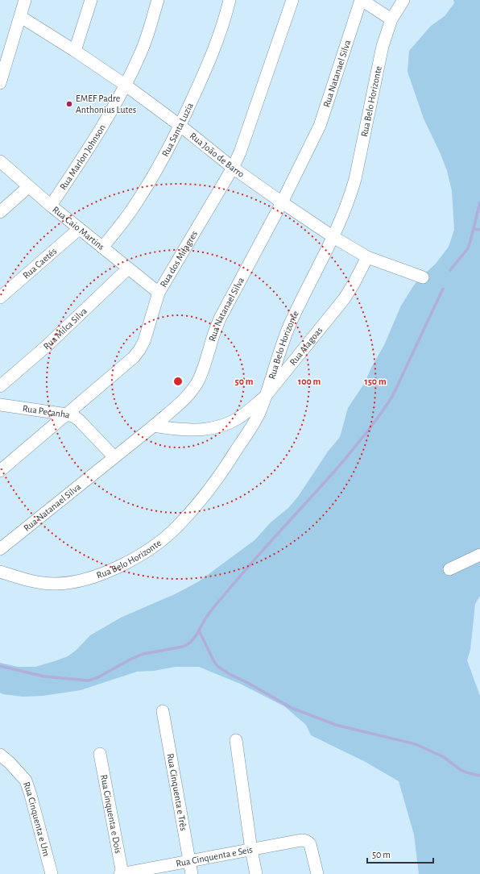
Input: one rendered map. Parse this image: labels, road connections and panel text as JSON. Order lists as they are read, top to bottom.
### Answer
{
  "streets": {
    "street": [
      "Rua Natanael Silva",
      "Rua Belo Horizonte",
      "Rua Santa Luzia",
      "Rua João de Barro",
      "Rua Marlon Johnson",
      "Rua Caio Martins",
      "Rua dos Milagres",
      "Rua Caetés",
      "Rua Milca Silva",
      "Rua Alagoas",
      "Rua Peçanha",
      "Rua Cinquenta e Três",
      "Rua Cinquenta e Dois",
      "Rua Cinquenta e Um",
      "Rua Cinquenta e Seis"
    ]
  },
  "crossings": [
    ["Rua Natanael Silva", "Rua João de Barro"],
    ["Rua Natanael Silva", "Rua Alagoas"],
    ["Rua Natanael Silva", "Rua Peçanha"],
    ["Rua Belo Horizonte", "Rua João de Barro"],
    ["Rua Belo Horizonte", "Rua Alagoas"],
    ["Rua Santa Luzia", "Rua João de Barro"],
    ["Rua Santa Luzia", "Rua Caio Martins"],
    ["Rua João de Barro", "Rua Marlon Johnson"],
    ["Rua João de Barro", "Rua dos Milagres"],
    ["Rua João de Barro", "Rua Alagoas"],
    ["Rua Marlon Johnson", "Rua Caio Martins"],
    ["Rua Caio Martins", "Rua dos Milagres"],
    ["Rua Caio Martins", "Rua Caetés"],
    ["Rua Caio Martins", "Rua Milca Silva"],
    ["Rua dos Milagres", "Rua Peçanha"],
    ["Rua Cinquenta e Três", "Rua Cinquenta e Seis"],
    ["Rua Cinquenta e Dois", "Rua Cinquenta e Seis"]
  ],
  "places": ["EMEF Padre Anthonius Lutes"],
  "scale_bar": "50 m",
  "rings": ["50 m", "100 m", "150 m"]
}
